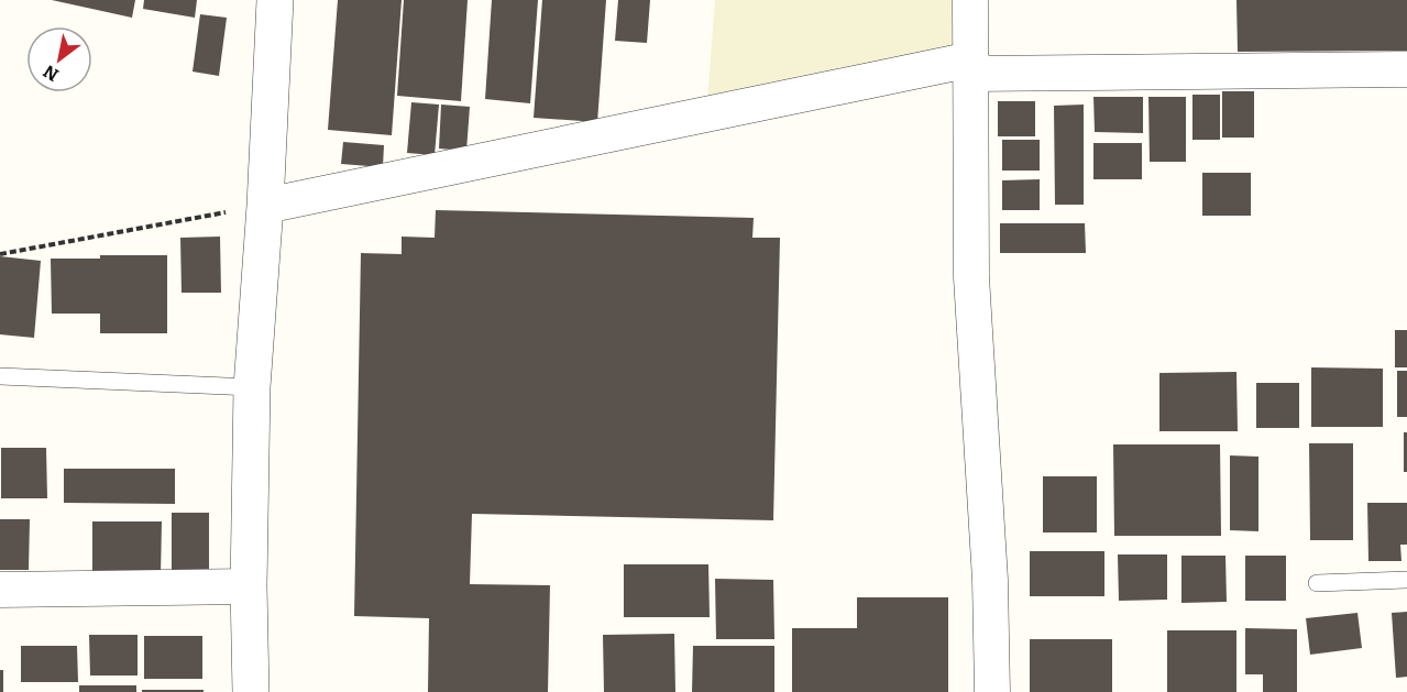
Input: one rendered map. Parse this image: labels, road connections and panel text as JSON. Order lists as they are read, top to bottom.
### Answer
{
  "north": "bottom left"
}
